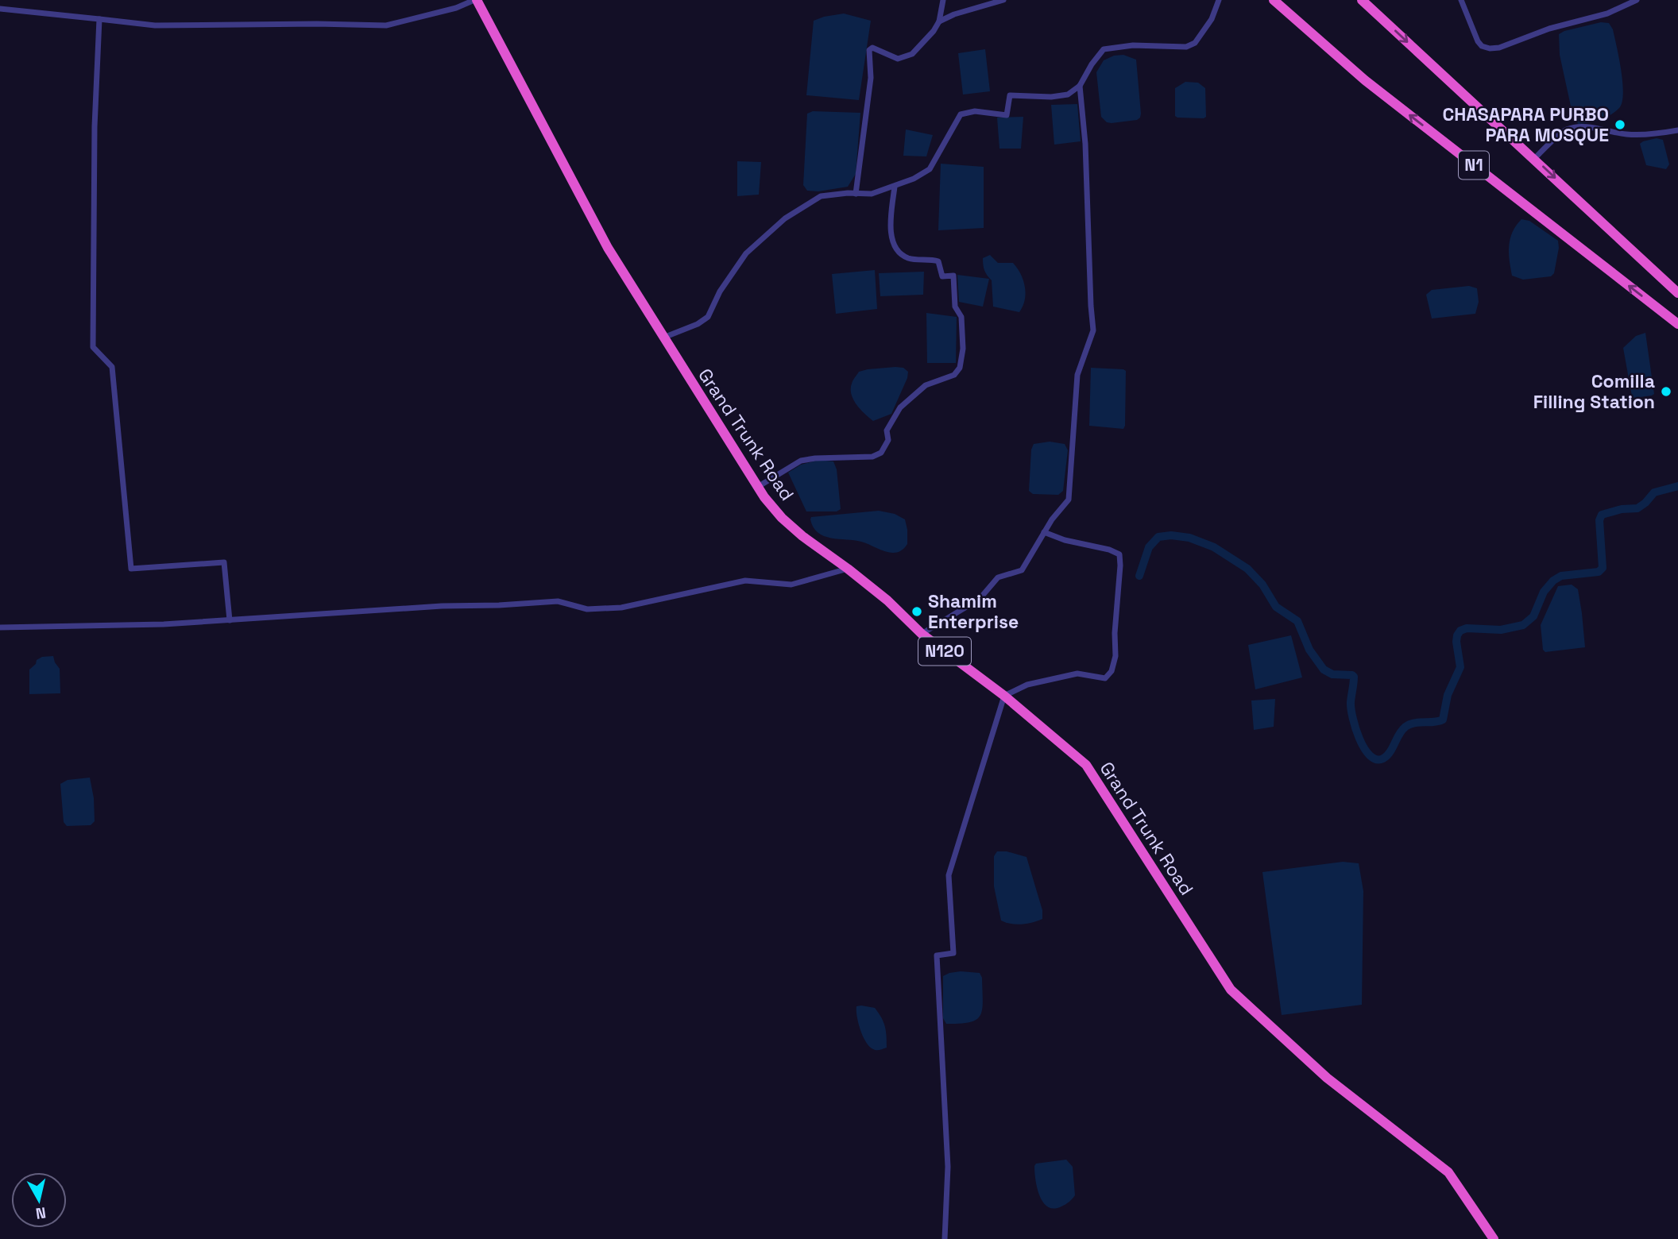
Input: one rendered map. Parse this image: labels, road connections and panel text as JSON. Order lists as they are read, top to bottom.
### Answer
{
  "streets": {
    "highway": ["N1", "Grand Trunk Road", "N120"]
  },
  "places": ["CHASAPARA PURBO PARA MOSQUE", "Comilla Filling Station", "Shamim Enterprise"],
  "north": "bottom"
}
